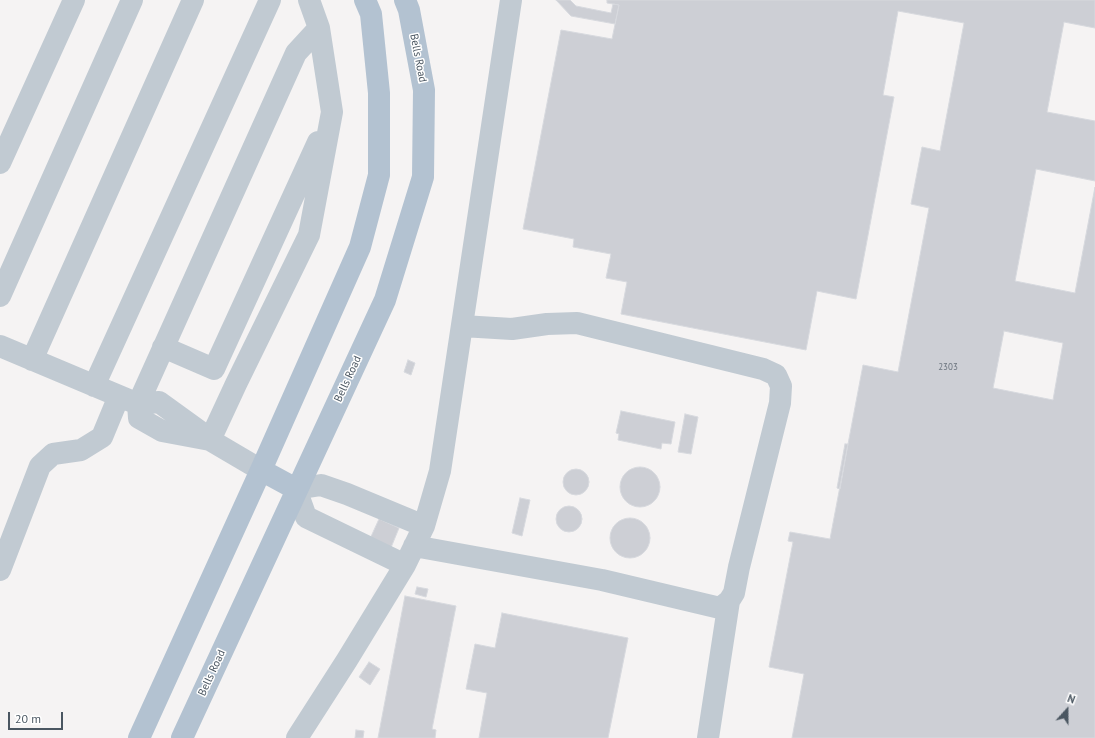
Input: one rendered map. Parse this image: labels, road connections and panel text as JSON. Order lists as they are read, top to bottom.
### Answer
{
  "streets": {
    "main road": ["Bells Road"]
  },
  "house_numbers": ["2303"],
  "scale_bar": "20 m",
  "north": "top"
}
